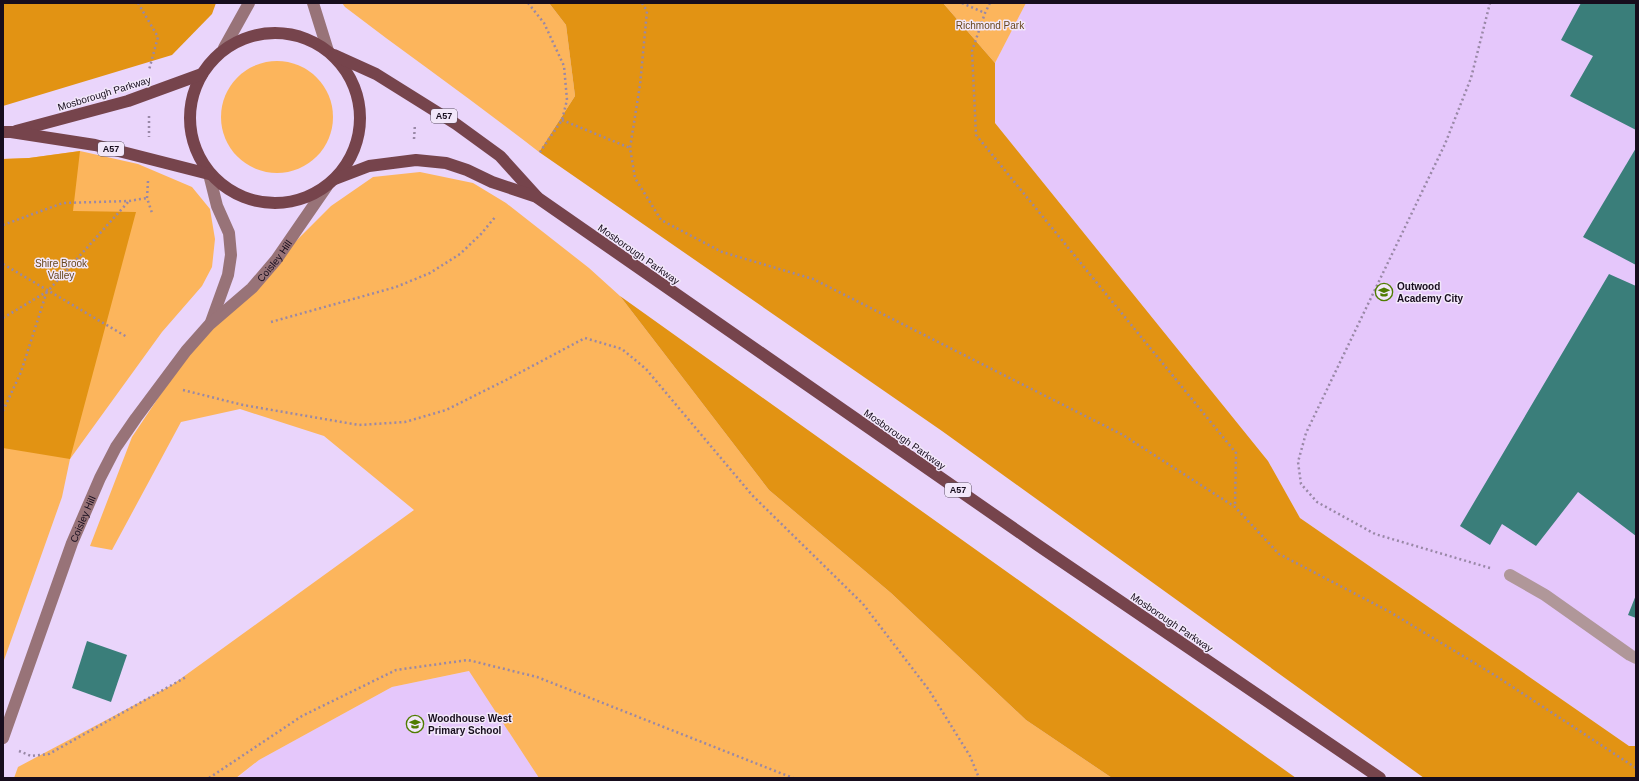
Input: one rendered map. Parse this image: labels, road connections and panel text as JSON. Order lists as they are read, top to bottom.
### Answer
{
  "streets": {
    "highway": ["Mosborough Parkway", "A57"],
    "main road": ["Coisley Hill"]
  },
  "crossings": [
    ["Mosborough Parkway", "A57"],
    ["Mosborough Parkway", "Coisley Hill"],
    ["A57", "Coisley Hill"]
  ],
  "parks": ["Richmond Park", "Shire Brook Valley"],
  "places": {
    "school or university": ["Outwood Academy City", "Woodhouse West Primary School"]
  }
}
